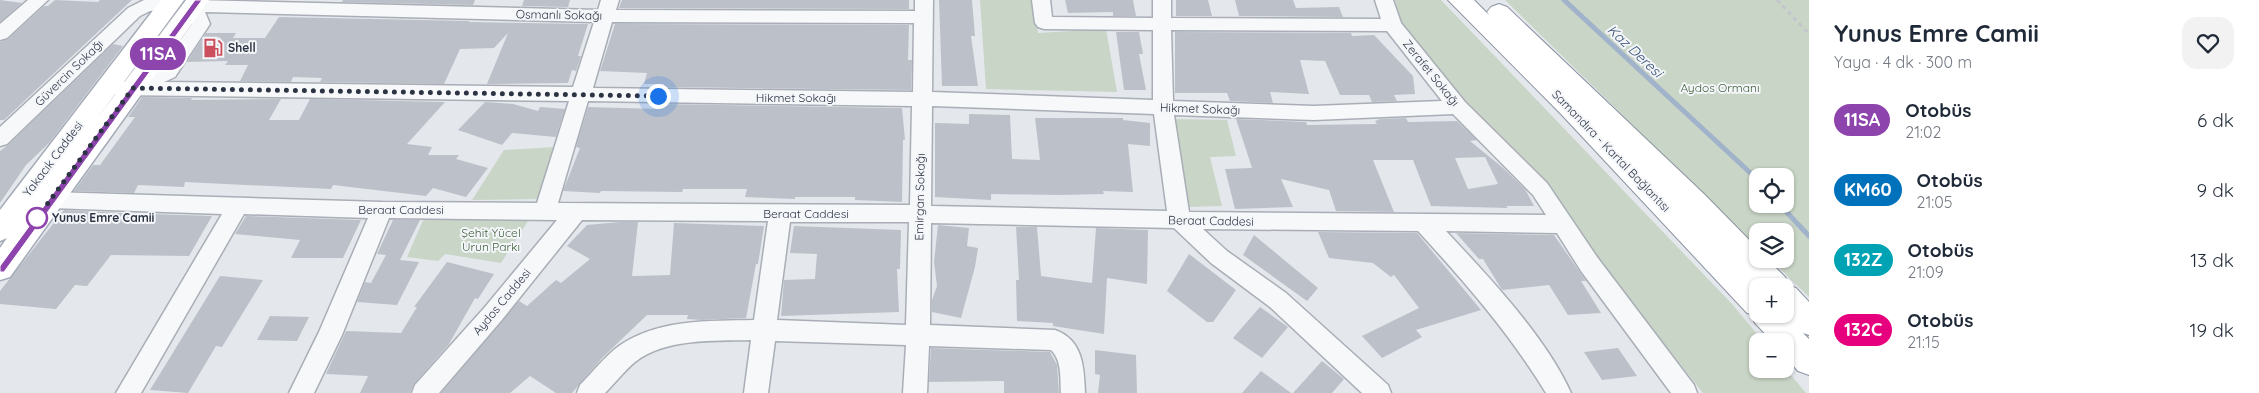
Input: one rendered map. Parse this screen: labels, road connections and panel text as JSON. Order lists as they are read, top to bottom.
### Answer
{
  "streets": {
    "highway": ["Samandıra - Kartal Bağlantısı"],
    "main road": ["Yakacık Caddesi"],
    "street": [
      "Osmanlı Sokağı",
      "Güvercin Sokağı",
      "Zerafet Sokağı",
      "Hikmet Sokağı",
      "Emirgan Sokağı",
      "Beraat Caddesi",
      "Aydos Caddesi"
    ]
  },
  "crossings": [
    ["Osmanlı Sokağı", "Güvercin Sokağı"],
    ["Osmanlı Sokağı", "Yakacık Caddesi"],
    ["Osmanlı Sokağı", "Emirgan Sokağı"],
    ["Güvercin Sokağı", "Yakacık Caddesi"],
    ["Zerafet Sokağı", "Hikmet Sokağı"],
    ["Zerafet Sokağı", "Beraat Caddesi"],
    ["Hikmet Sokağı", "Yakacık Caddesi"],
    ["Hikmet Sokağı", "Emirgan Sokağı"],
    ["Yakacık Caddesi", "Beraat Caddesi"],
    ["Emirgan Sokağı", "Beraat Caddesi"],
    ["Beraat Caddesi", "Aydos Caddesi"]
  ],
  "water": ["Kaz Deresi"],
  "parks": ["Aydos Ormanı", "Şehit Yücel Urun Parkı"],
  "places": {
    "fuel station": ["Shell"],
    "other": ["Yunus Emre Camii"]
  },
  "lines": ["bus line 11SA"],
  "page": {
    "on_map": "11SA",
    "heading": ["Yunus Emre Camii", "Yaya · 4 dk · 300 m"],
    "list": [
      {
        "mark": "11SA",
        "name": "Otobüs",
        "note": "21:02",
        "value": "6 dk"
      },
      {
        "mark": "KM60",
        "name": "Otobüs",
        "note": "21:05",
        "value": "9 dk"
      },
      {
        "mark": "132Z",
        "name": "Otobüs",
        "note": "21:09",
        "value": "13 dk"
      },
      {
        "mark": "132C",
        "name": "Otobüs",
        "note": "21:15",
        "value": "19 dk"
      }
    ],
    "map_buttons": ["+", "−"]
  }
}
